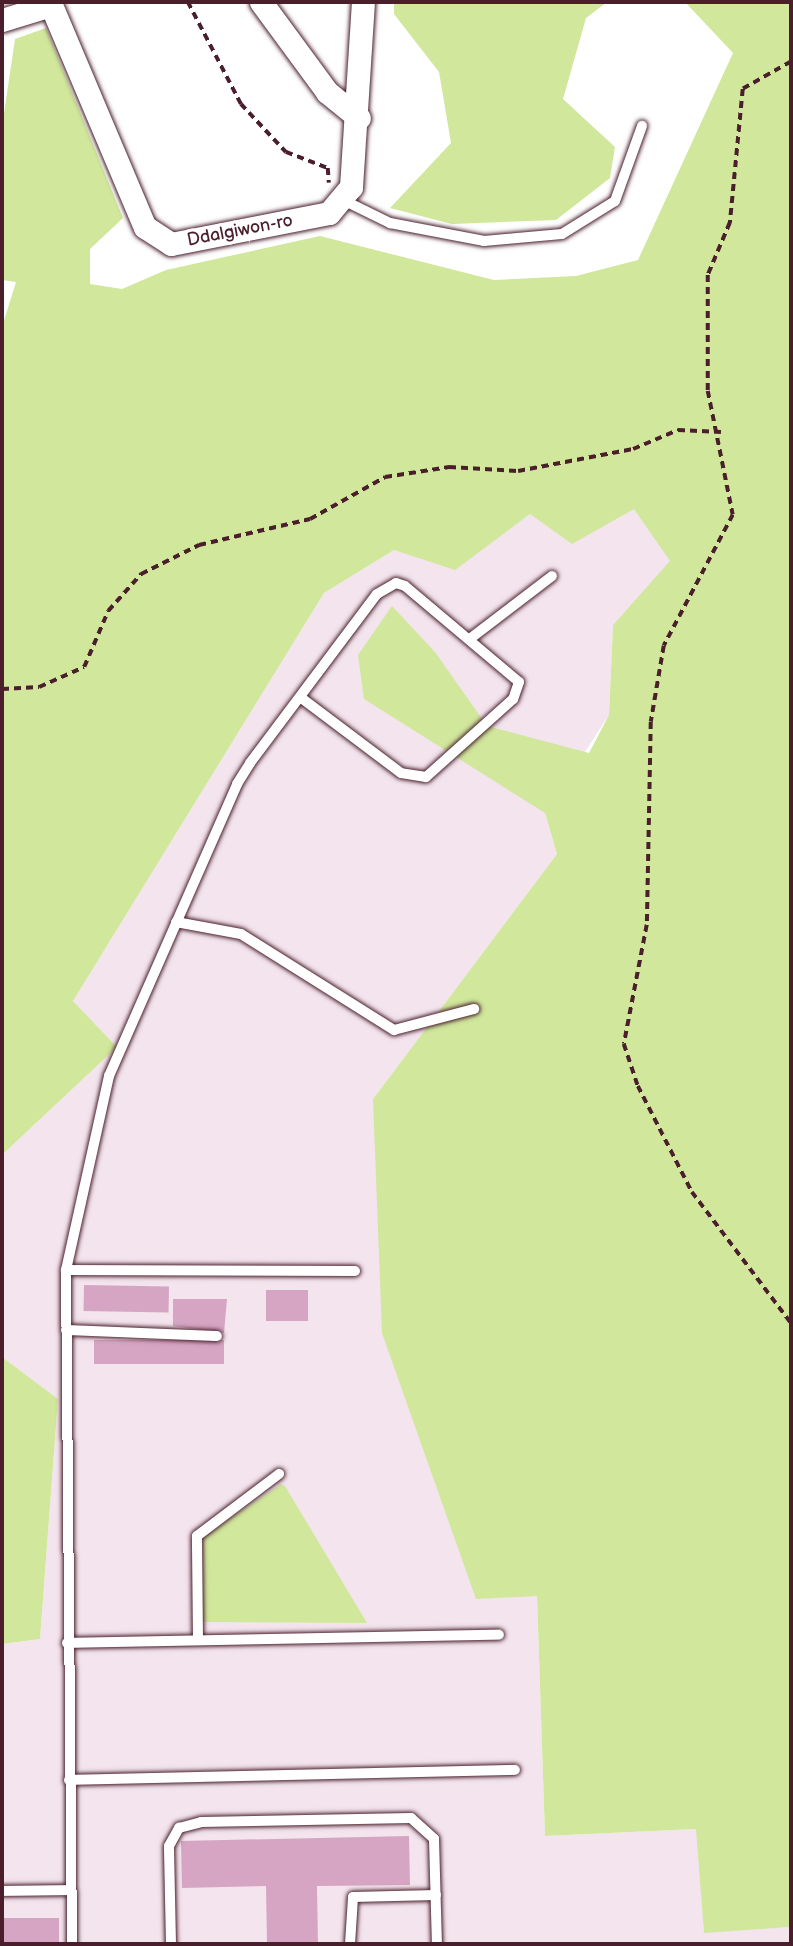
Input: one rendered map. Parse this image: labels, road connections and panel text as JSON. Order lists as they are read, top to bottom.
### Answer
{
  "streets": {
    "street": ["Ddalgiwon-ro"]
  }
}
